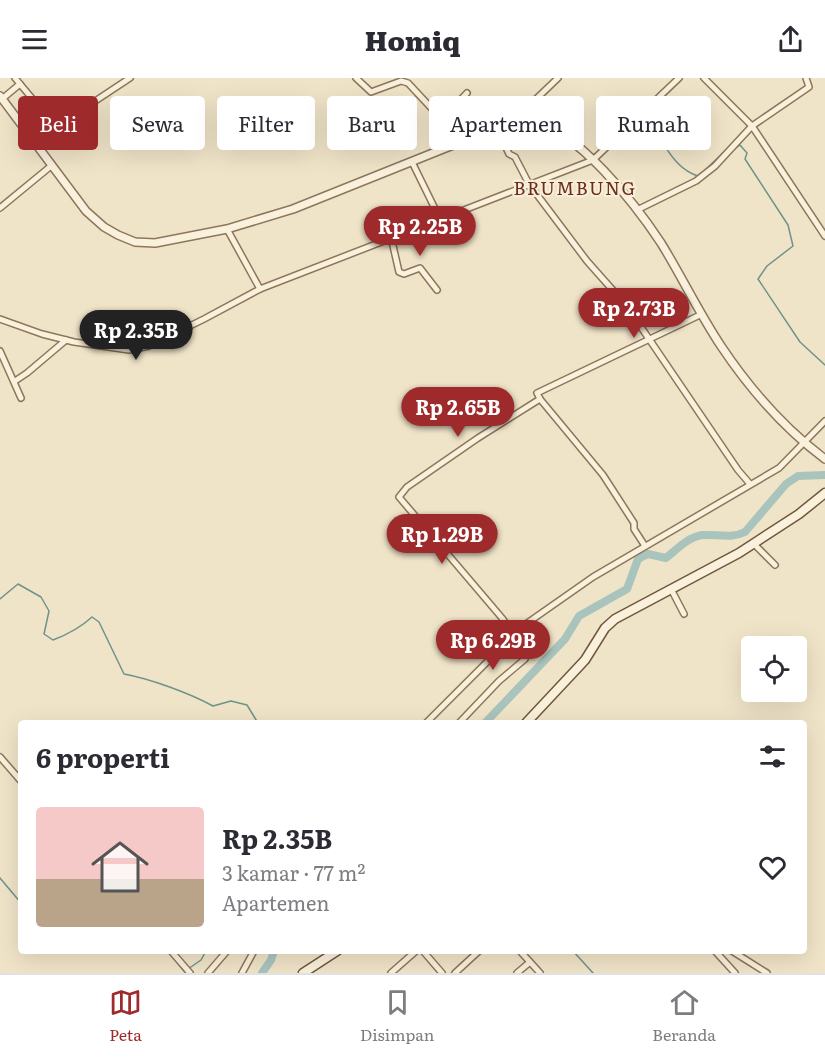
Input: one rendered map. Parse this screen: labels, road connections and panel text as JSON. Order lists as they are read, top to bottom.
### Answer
{
  "districts": ["BRUMBUNG"],
  "page": {
    "header": "Homiq",
    "chip": [
      "Beli",
      "Sewa",
      "Filter",
      "Baru",
      "Apartemen",
      "Rumah"
    ],
    "price": [
      "Rp 2.25B",
      "Rp 2.73B",
      "Rp 2.35B",
      "Rp 2.65B",
      "Rp 1.29B",
      "Rp 6.29B"
    ],
    "heading": "6 properti",
    "list": [
      {
        "name": "Rp 2.35B",
        "note": "3 kamar · 77 m² · Apartemen"
      }
    ],
    "tabs": ["Peta", "Disimpan", "Beranda"]
  }
}
